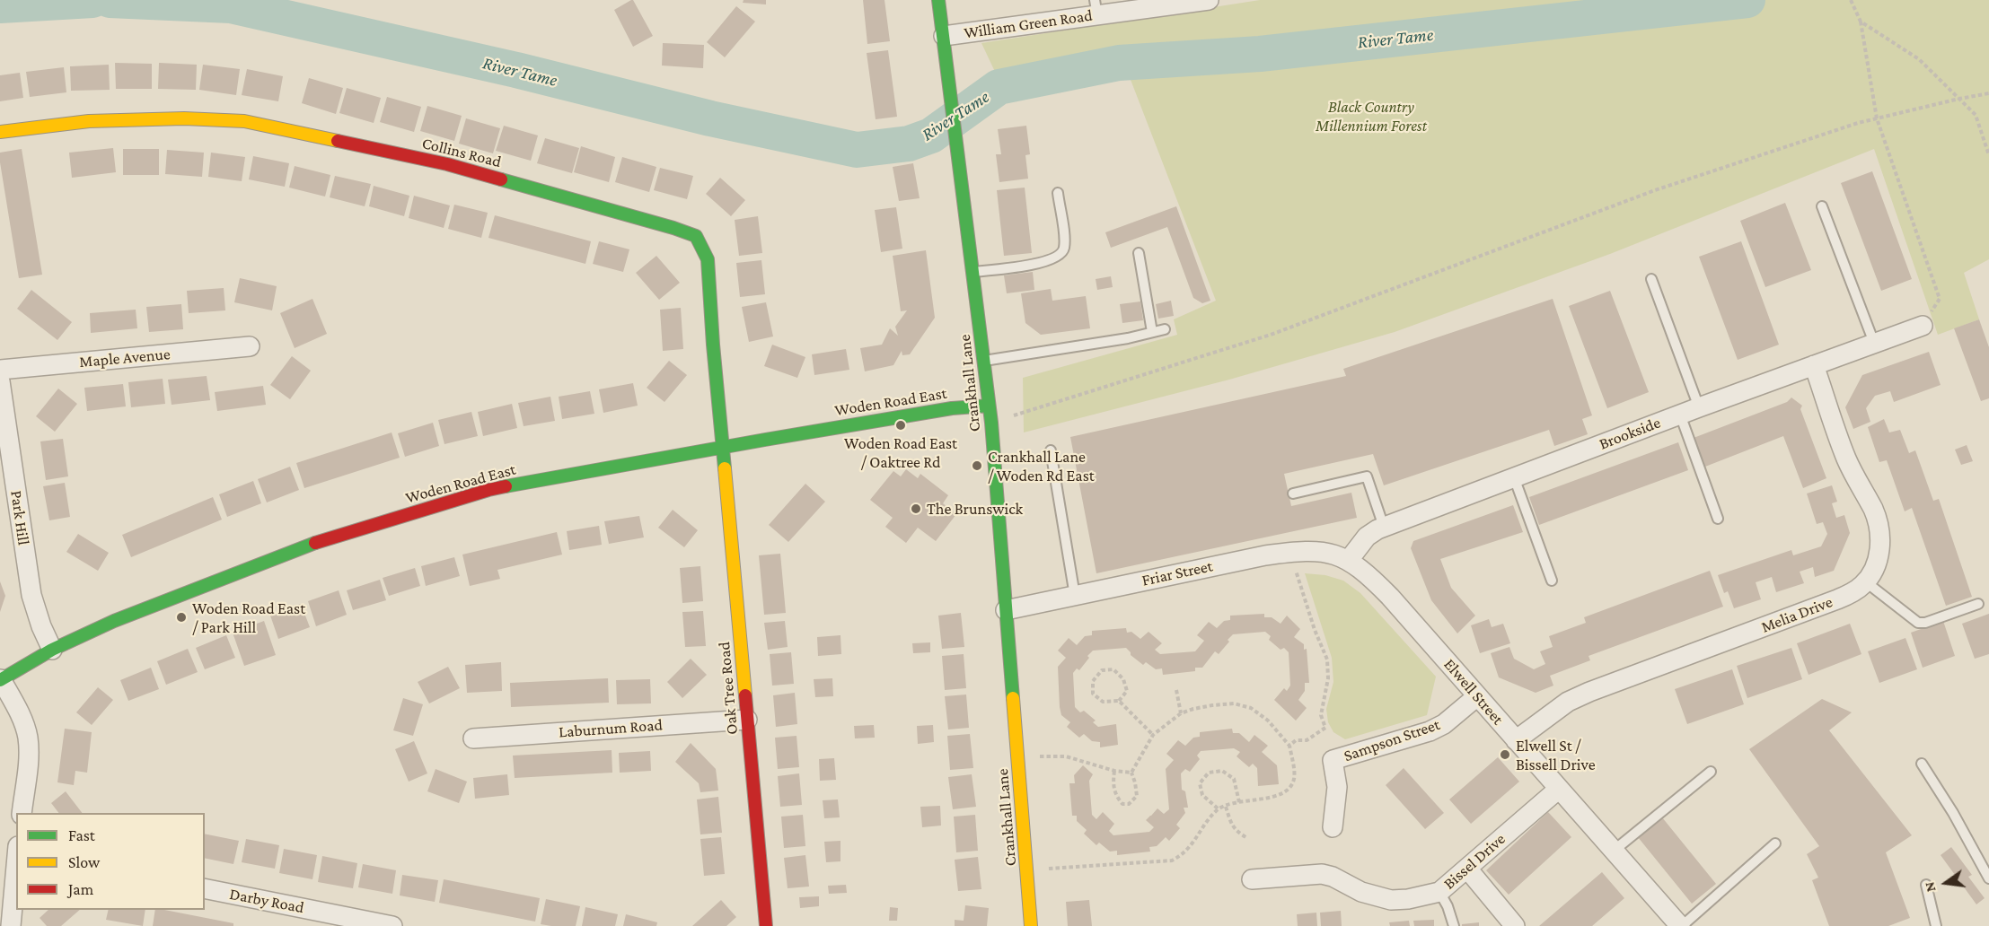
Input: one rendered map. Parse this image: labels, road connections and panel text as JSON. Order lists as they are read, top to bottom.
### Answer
{
  "streets": {
    "street": [
      "William Green Road",
      "Collins Road",
      "Maple Avenue",
      "Crankhall Lane",
      "Woden Road East",
      "Brookside",
      "Park Hill",
      "Friar Street",
      "Melia Drive",
      "Oak Tree Road",
      "Elwell Street",
      "Laburnum Road",
      "Sampson Street",
      "Bissel Drive",
      "Darby Road"
    ]
  },
  "crossings": [
    ["William Green Road", "Crankhall Lane"],
    ["Collins Road", "Woden Road East"],
    ["Collins Road", "Oak Tree Road"],
    ["Crankhall Lane", "Woden Road East"],
    ["Crankhall Lane", "Friar Street"],
    ["Woden Road East", "Park Hill"],
    ["Woden Road East", "Oak Tree Road"],
    ["Brookside", "Friar Street"],
    ["Brookside", "Melia Drive"],
    ["Brookside", "Elwell Street"],
    ["Friar Street", "Elwell Street"],
    ["Melia Drive", "Elwell Street"],
    ["Oak Tree Road", "Laburnum Road"],
    ["Elwell Street", "Sampson Street"],
    ["Elwell Street", "Bissel Drive"]
  ],
  "water": ["River Tame"],
  "parks": ["Black Country Millennium Forest"],
  "places": [
    "Woden Road East / Oaktree Rd",
    "Crankhall Lane / Woden Rd East",
    "The Brunswick",
    "Woden Road East / Park Hill",
    "Elwell St / Bissell Drive"
  ],
  "legend": ["Fast", "Slow", "Jam"],
  "north": "left"
}
